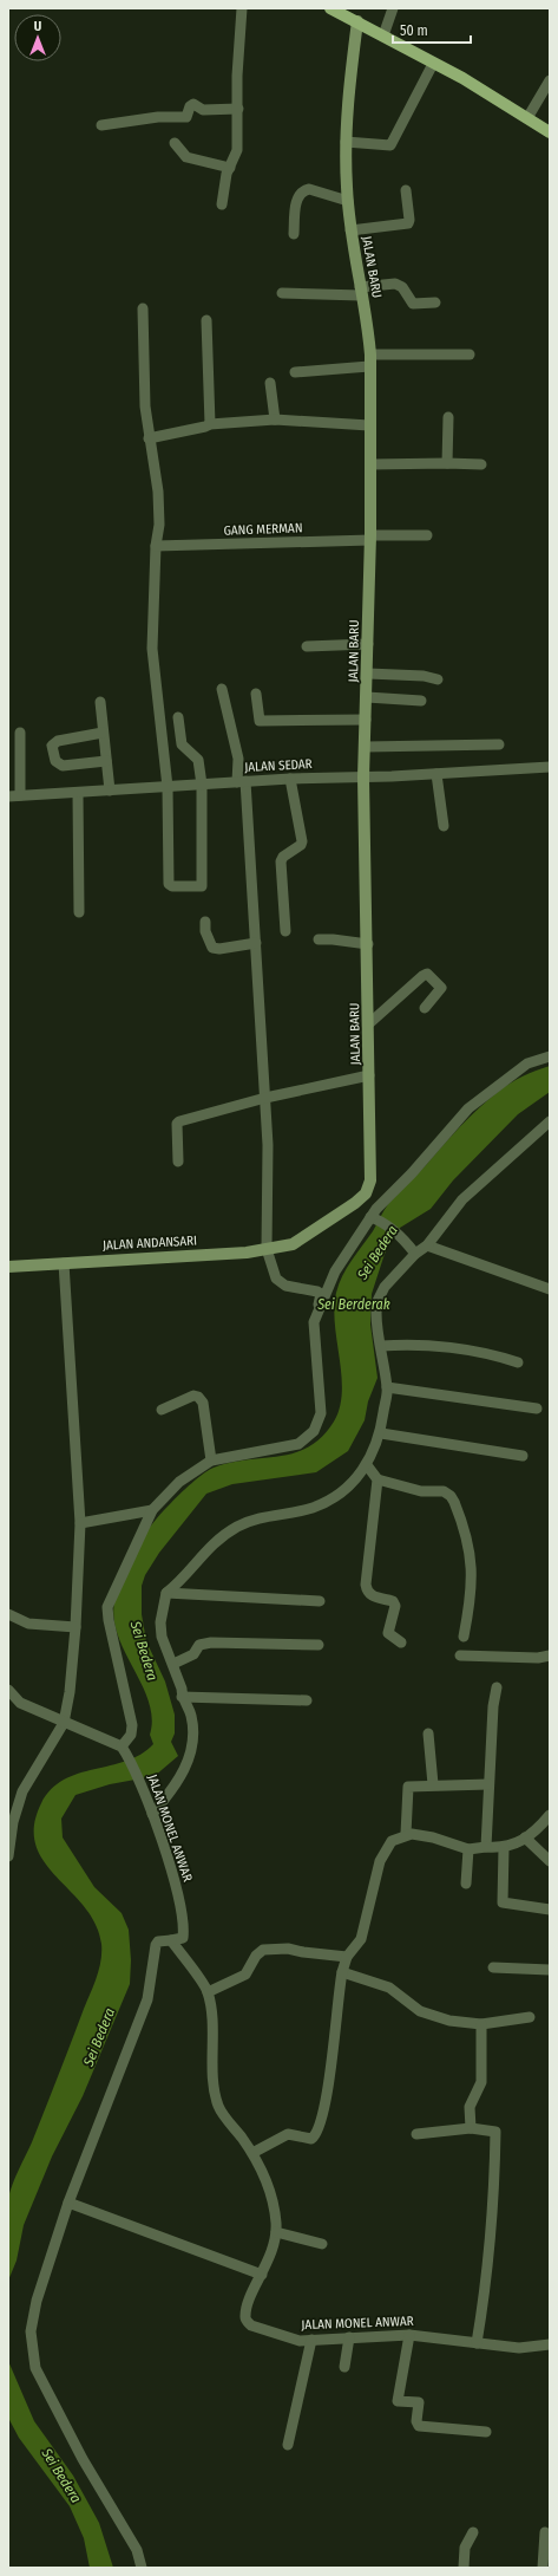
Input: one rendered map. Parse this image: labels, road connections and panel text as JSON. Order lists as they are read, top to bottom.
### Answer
{
  "streets": {
    "street": [
      "JALAN BARU",
      "GANG MERMAN",
      "JALAN SEDAR",
      "JALAN ANDANSARI",
      "JALAN MONEL ANWAR"
    ]
  },
  "crossings": [
    ["JALAN BARU", "GANG MERMAN"],
    ["JALAN BARU", "JALAN SEDAR"],
    ["JALAN BARU", "JALAN ANDANSARI"]
  ],
  "water": ["Sei Bedera", "Sei Berderak"],
  "scale_bar": "50 m",
  "north": "top"
}
